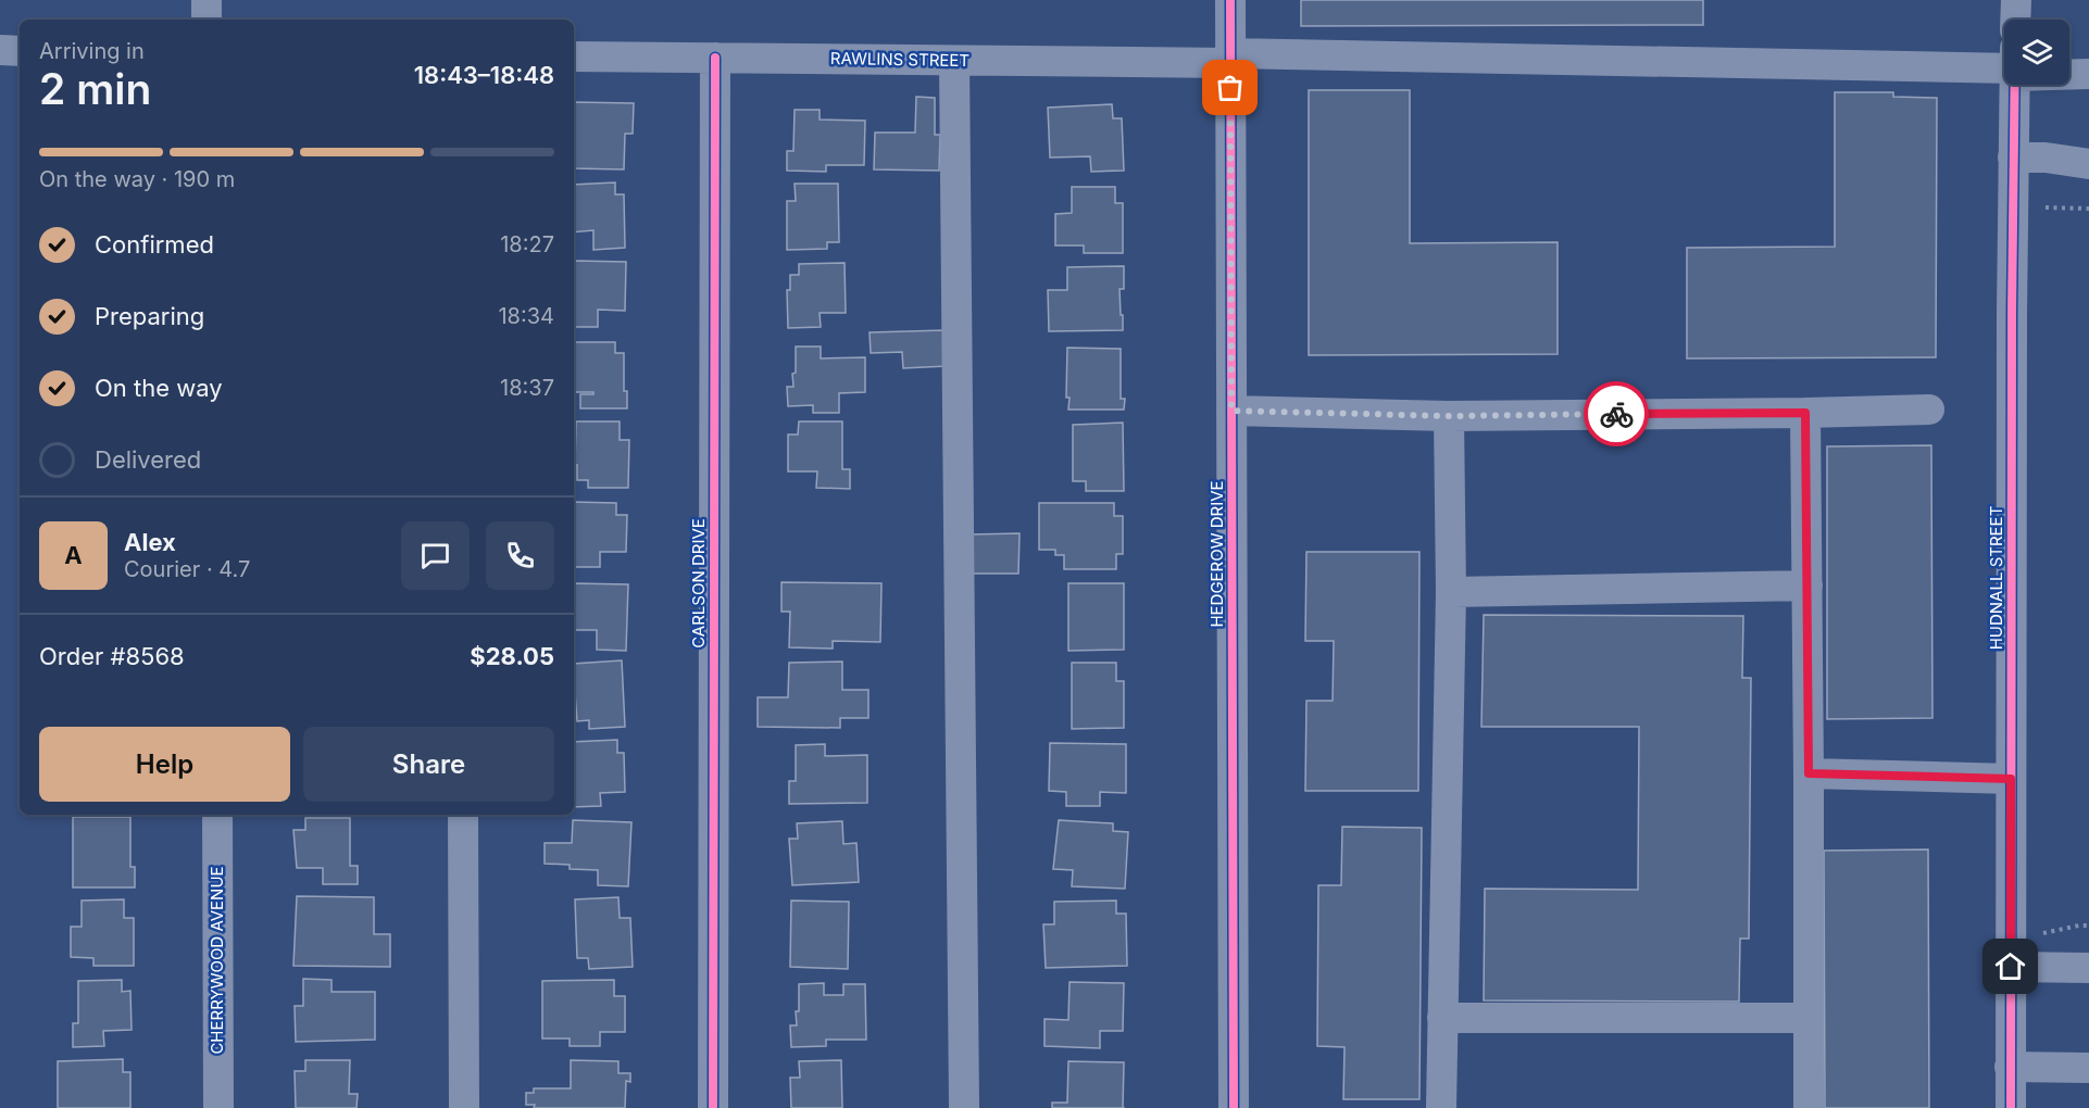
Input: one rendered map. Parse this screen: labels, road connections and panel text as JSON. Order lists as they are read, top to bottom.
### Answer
{
  "streets": {
    "street": [
      "RAWLINS STREET",
      "HEDGEROW DRIVE",
      "HUDNALL STREET",
      "CARLSON DRIVE",
      "CHERRYWOOD AVENUE"
    ]
  },
  "crossings": [
    ["RAWLINS STREET", "HEDGEROW DRIVE"],
    ["RAWLINS STREET", "CARLSON DRIVE"]
  ],
  "page": {
    "heading": ["2 min", "Arriving in", "18:43–18:48"],
    "panel": [
      "Alex",
      "Courier · 4.7",
      "Order #8568",
      "$28.05"
    ],
    "bar": "On the way · 190 m",
    "list": [
      ["Confirmed", "18:27"],
      ["Preparing", "18:34"],
      ["On the way", "18:37"],
      "Delivered"
    ],
    "round": "A",
    "buttons": ["Help", "Share"]
  }
}
